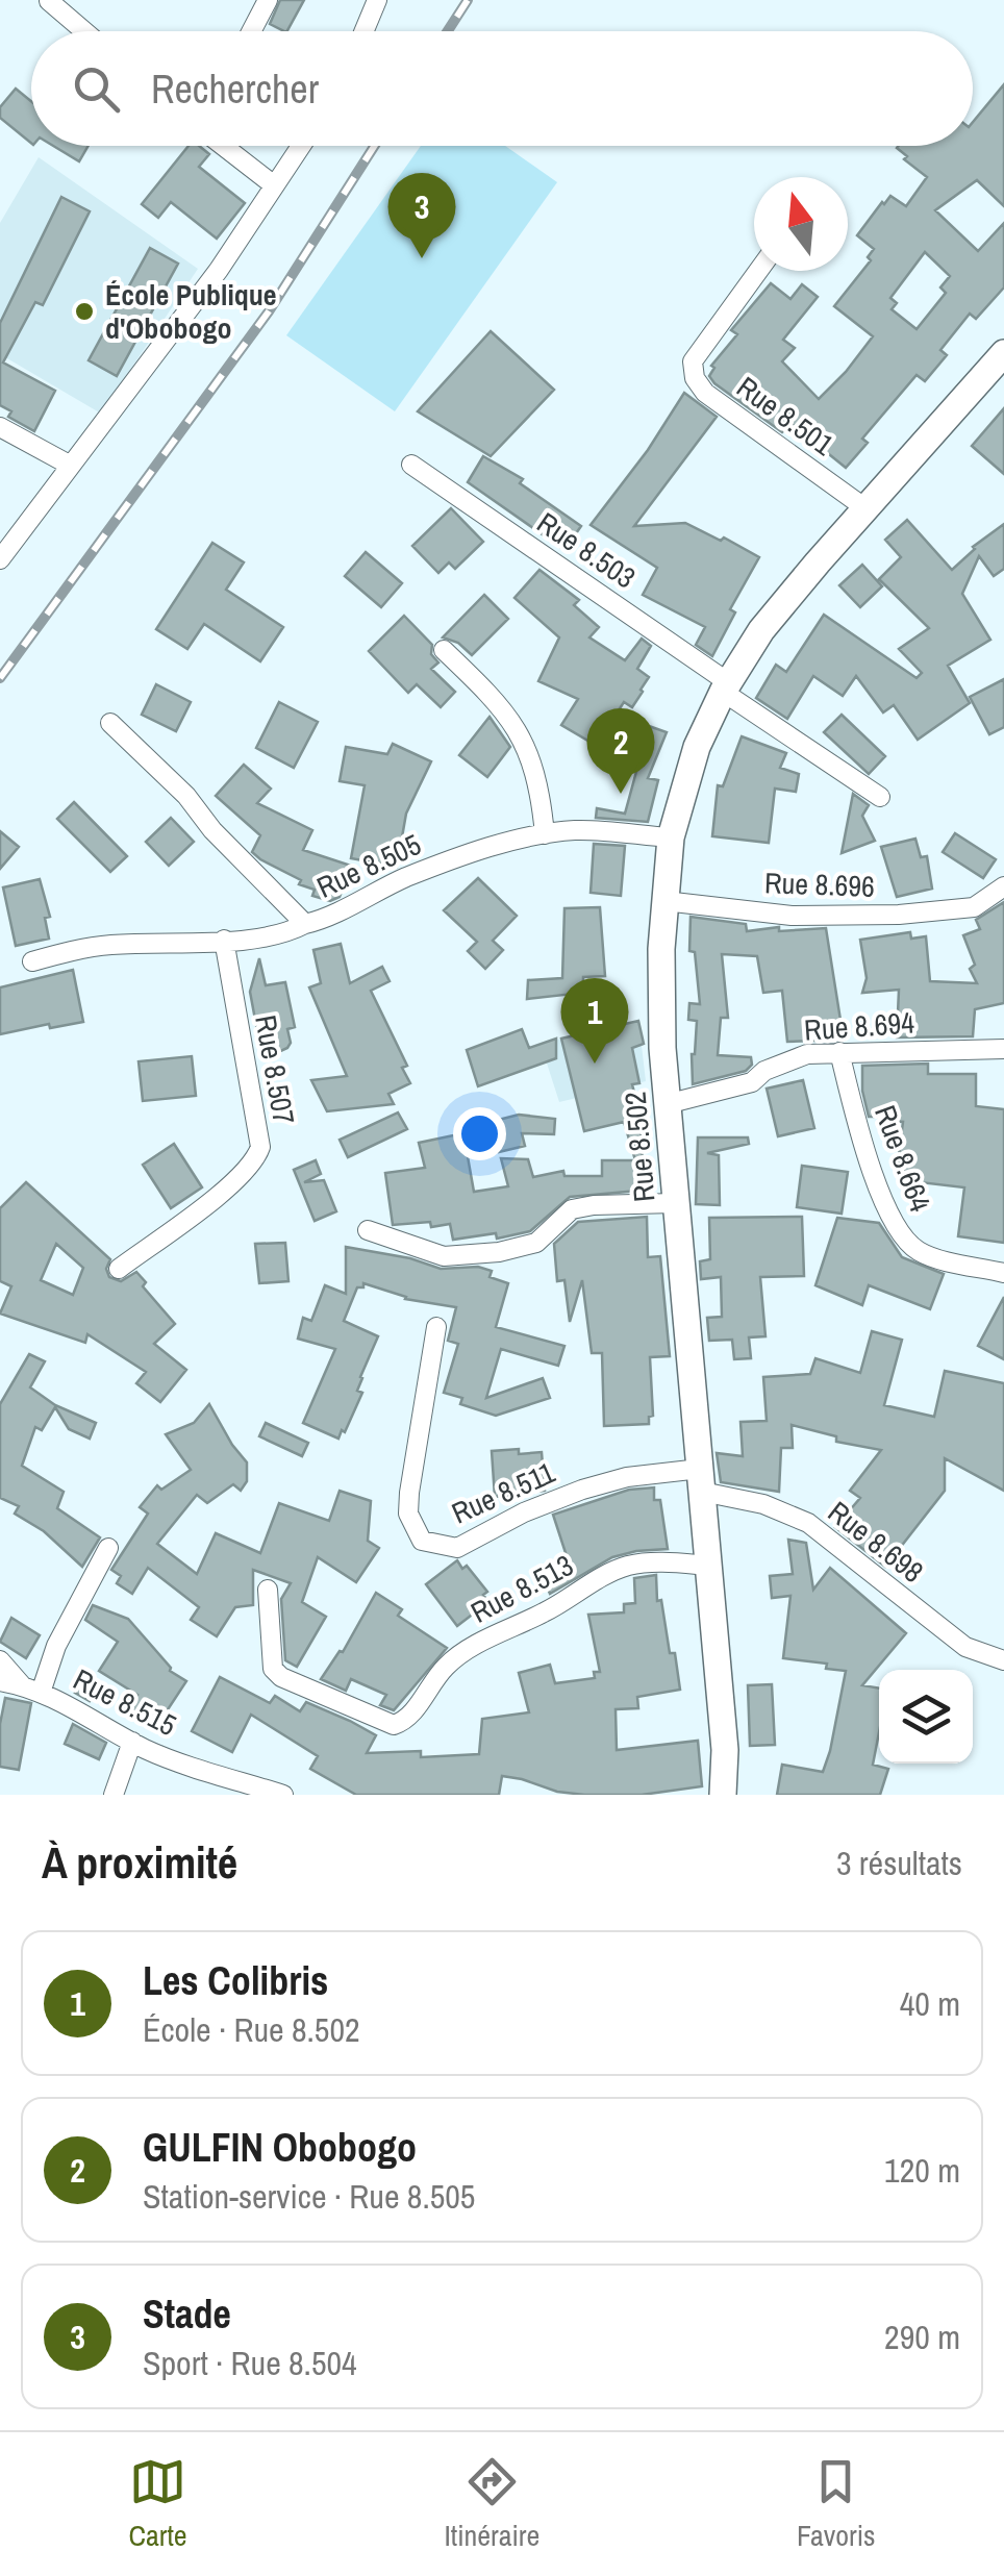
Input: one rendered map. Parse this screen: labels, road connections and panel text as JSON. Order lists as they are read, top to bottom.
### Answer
{
  "streets": {
    "main road": ["Rue 8.502"],
    "street": [
      "Rue 8.501",
      "Rue 8.503",
      "Rue 8.505",
      "Rue 8.696",
      "Rue 8.694",
      "Rue 8.507",
      "Rue 8.664",
      "Rue 8.511",
      "Rue 8.698",
      "Rue 8.513",
      "Rue 8.515"
    ]
  },
  "crossings": [
    ["Rue 8.501", "Rue 8.502"],
    ["Rue 8.503", "Rue 8.502"],
    ["Rue 8.505", "Rue 8.502"],
    ["Rue 8.696", "Rue 8.502"],
    ["Rue 8.694", "Rue 8.502"],
    ["Rue 8.694", "Rue 8.664"],
    ["Rue 8.502", "Rue 8.511"],
    ["Rue 8.502", "Rue 8.698"],
    ["Rue 8.502", "Rue 8.513"],
    ["Rue 8.511", "Rue 8.698"]
  ],
  "places": ["École Publique d'Obobogo"],
  "north": "top",
  "page": {
    "search": "Rechercher",
    "pins": ["3", "2", "1"],
    "heading": ["À proximité", "3 résultats"],
    "list": [
      {
        "mark": "1",
        "name": "Les Colibris",
        "note": "École · Rue 8.502",
        "value": "40 m"
      },
      {
        "mark": "2",
        "name": "GULFIN Obobogo",
        "note": "Station-service · Rue 8.505",
        "value": "120 m"
      },
      {
        "mark": "3",
        "name": "Stade",
        "note": "Sport · Rue 8.504",
        "value": "290 m"
      }
    ],
    "nav": ["Carte", "Itinéraire", "Favoris"]
  }
}
